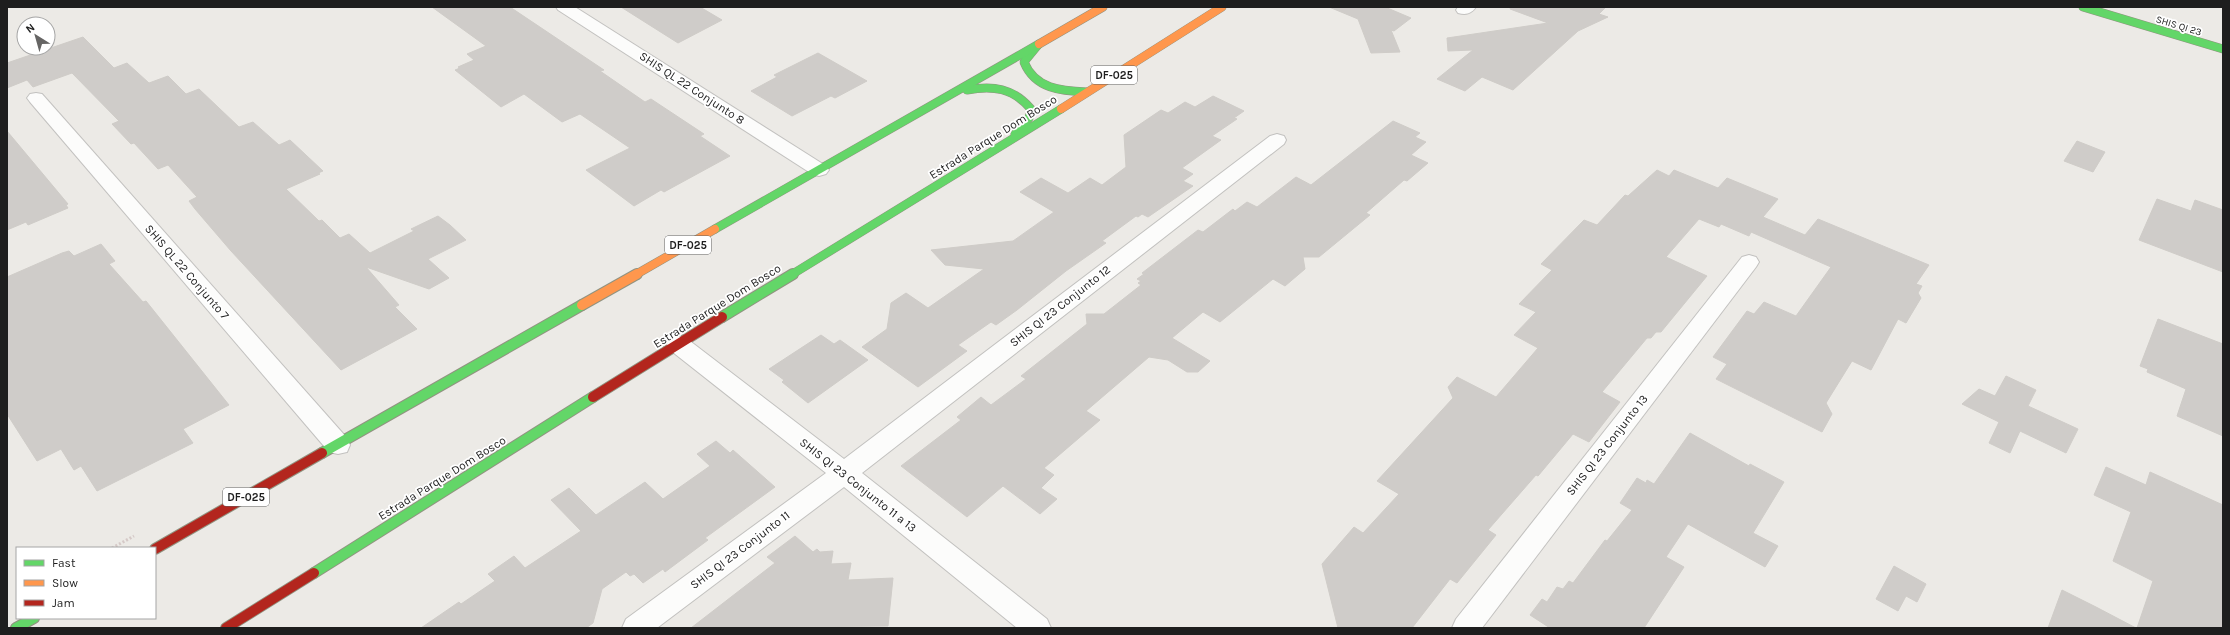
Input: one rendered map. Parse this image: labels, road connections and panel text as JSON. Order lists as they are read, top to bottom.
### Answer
{
  "streets": {
    "main road": ["SHIS QI 23", "DF-025", "Estrada Parque Dom Bosco"],
    "street": [
      "SHIS QL 22 Conjunto 8",
      "SHIS QL 22 Conjunto 7",
      "SHIS QI 23 Conjunto 12",
      "SHIS QI 23 Conjunto 13",
      "SHIS QI 23 Conjunto 11 a 13",
      "SHIS QI 23 Conjunto 11"
    ]
  },
  "crossings": [
    ["DF-025", "SHIS QL 22 Conjunto 8"],
    ["DF-025", "SHIS QL 22 Conjunto 7"],
    ["Estrada Parque Dom Bosco", "SHIS QI 23 Conjunto 11 a 13"],
    ["SHIS QI 23 Conjunto 12", "SHIS QI 23 Conjunto 11 a 13"],
    ["SHIS QI 23 Conjunto 12", "SHIS QI 23 Conjunto 11"],
    ["SHIS QI 23 Conjunto 11 a 13", "SHIS QI 23 Conjunto 11"]
  ],
  "legend": ["Fast", "Slow", "Jam"],
  "north": "top left"
}
